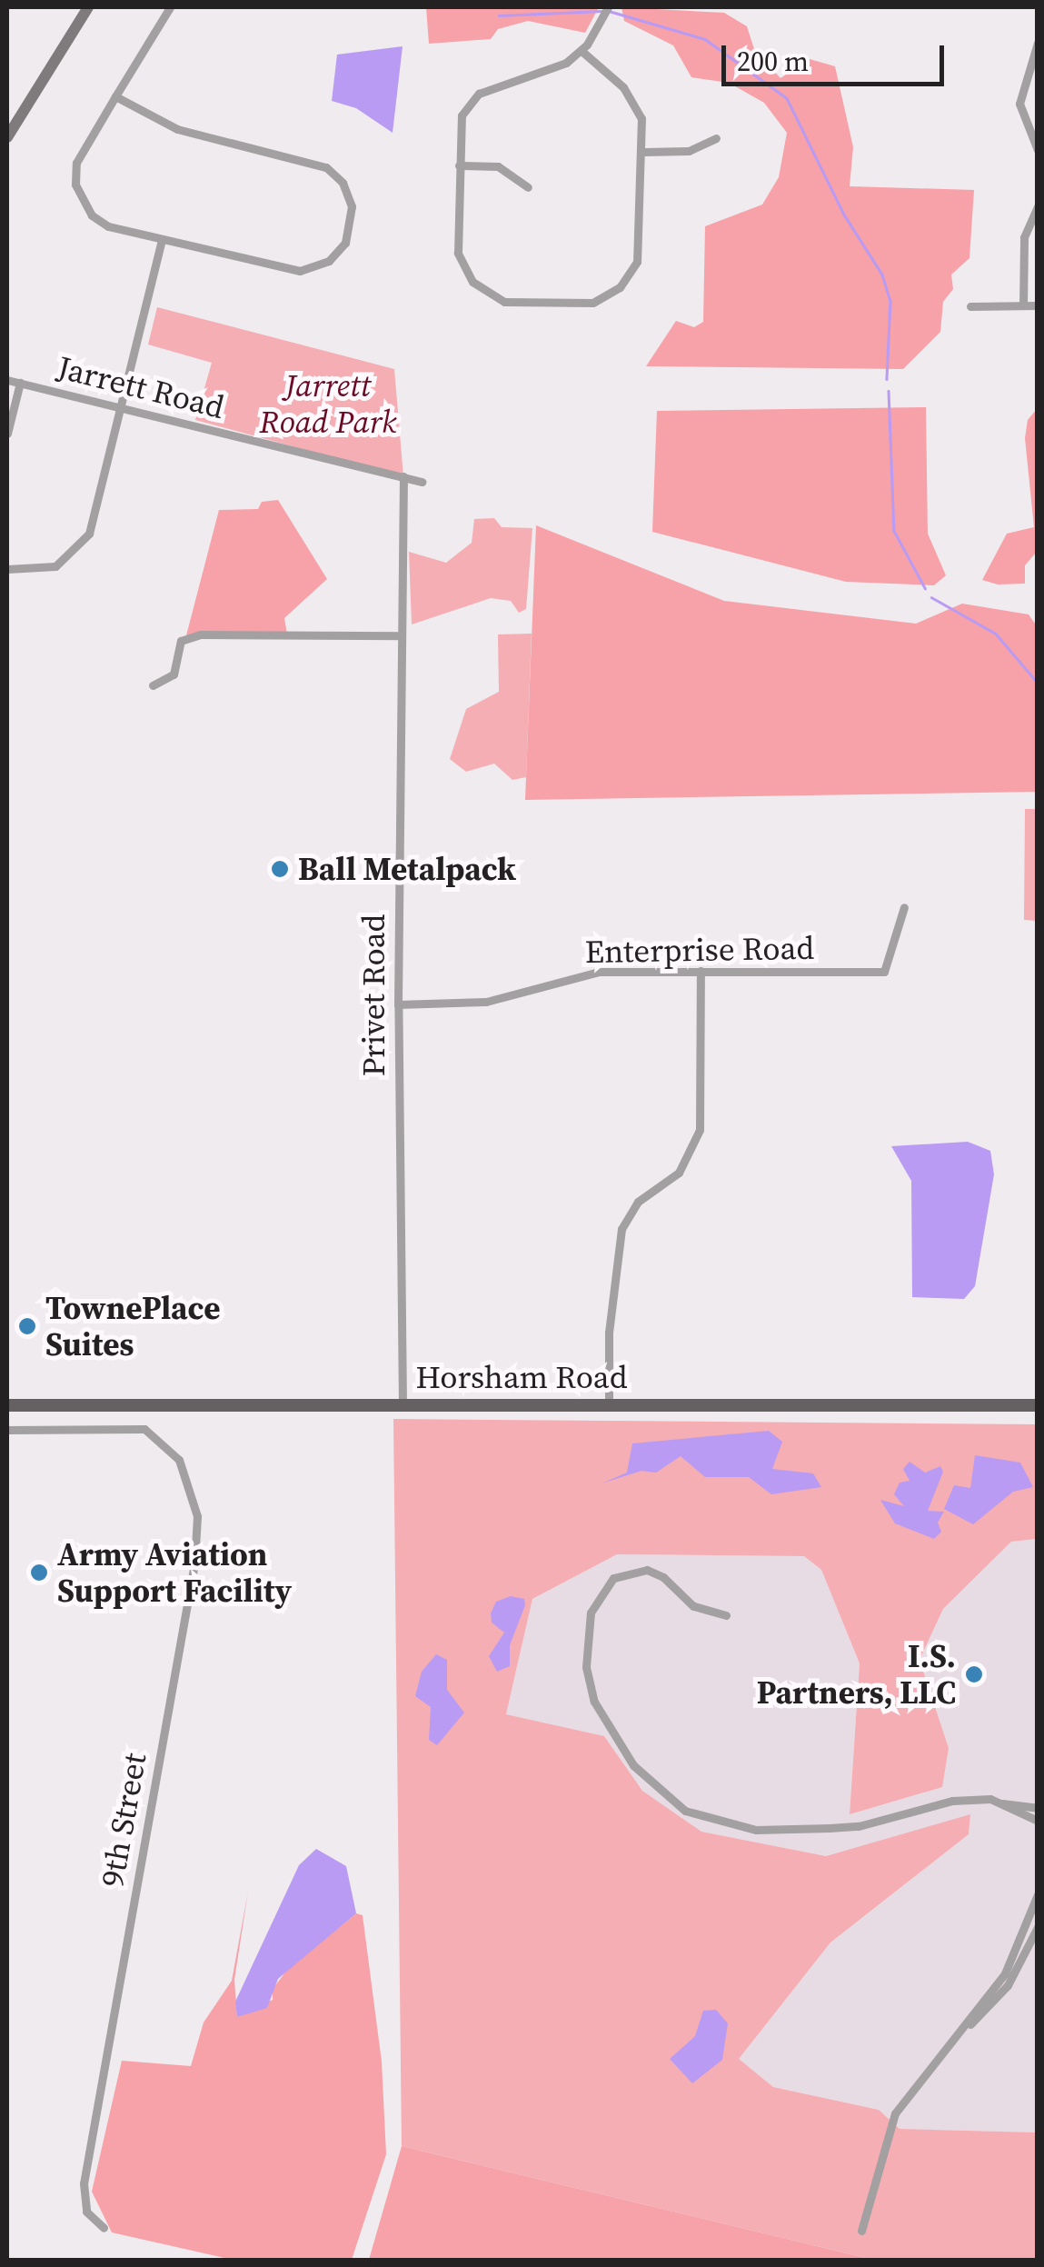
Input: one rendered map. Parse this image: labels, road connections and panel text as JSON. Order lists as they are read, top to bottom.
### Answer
{
  "streets": {
    "main road": ["Horsham Road"],
    "street": [
      "Jarrett Road",
      "Enterprise Road",
      "Privet Road",
      "9th Street"
    ]
  },
  "crossings": [
    ["Jarrett Road", "Privet Road"],
    ["Enterprise Road", "Privet Road"],
    ["Privet Road", "Horsham Road"]
  ],
  "parks": ["Jarrett Road Park"],
  "places": [
    "Ball Metalpack",
    "TownePlace Suites",
    "Army Aviation Support Facility",
    "I.S. Partners, LLC"
  ],
  "scale_bar": "200 m"
}
